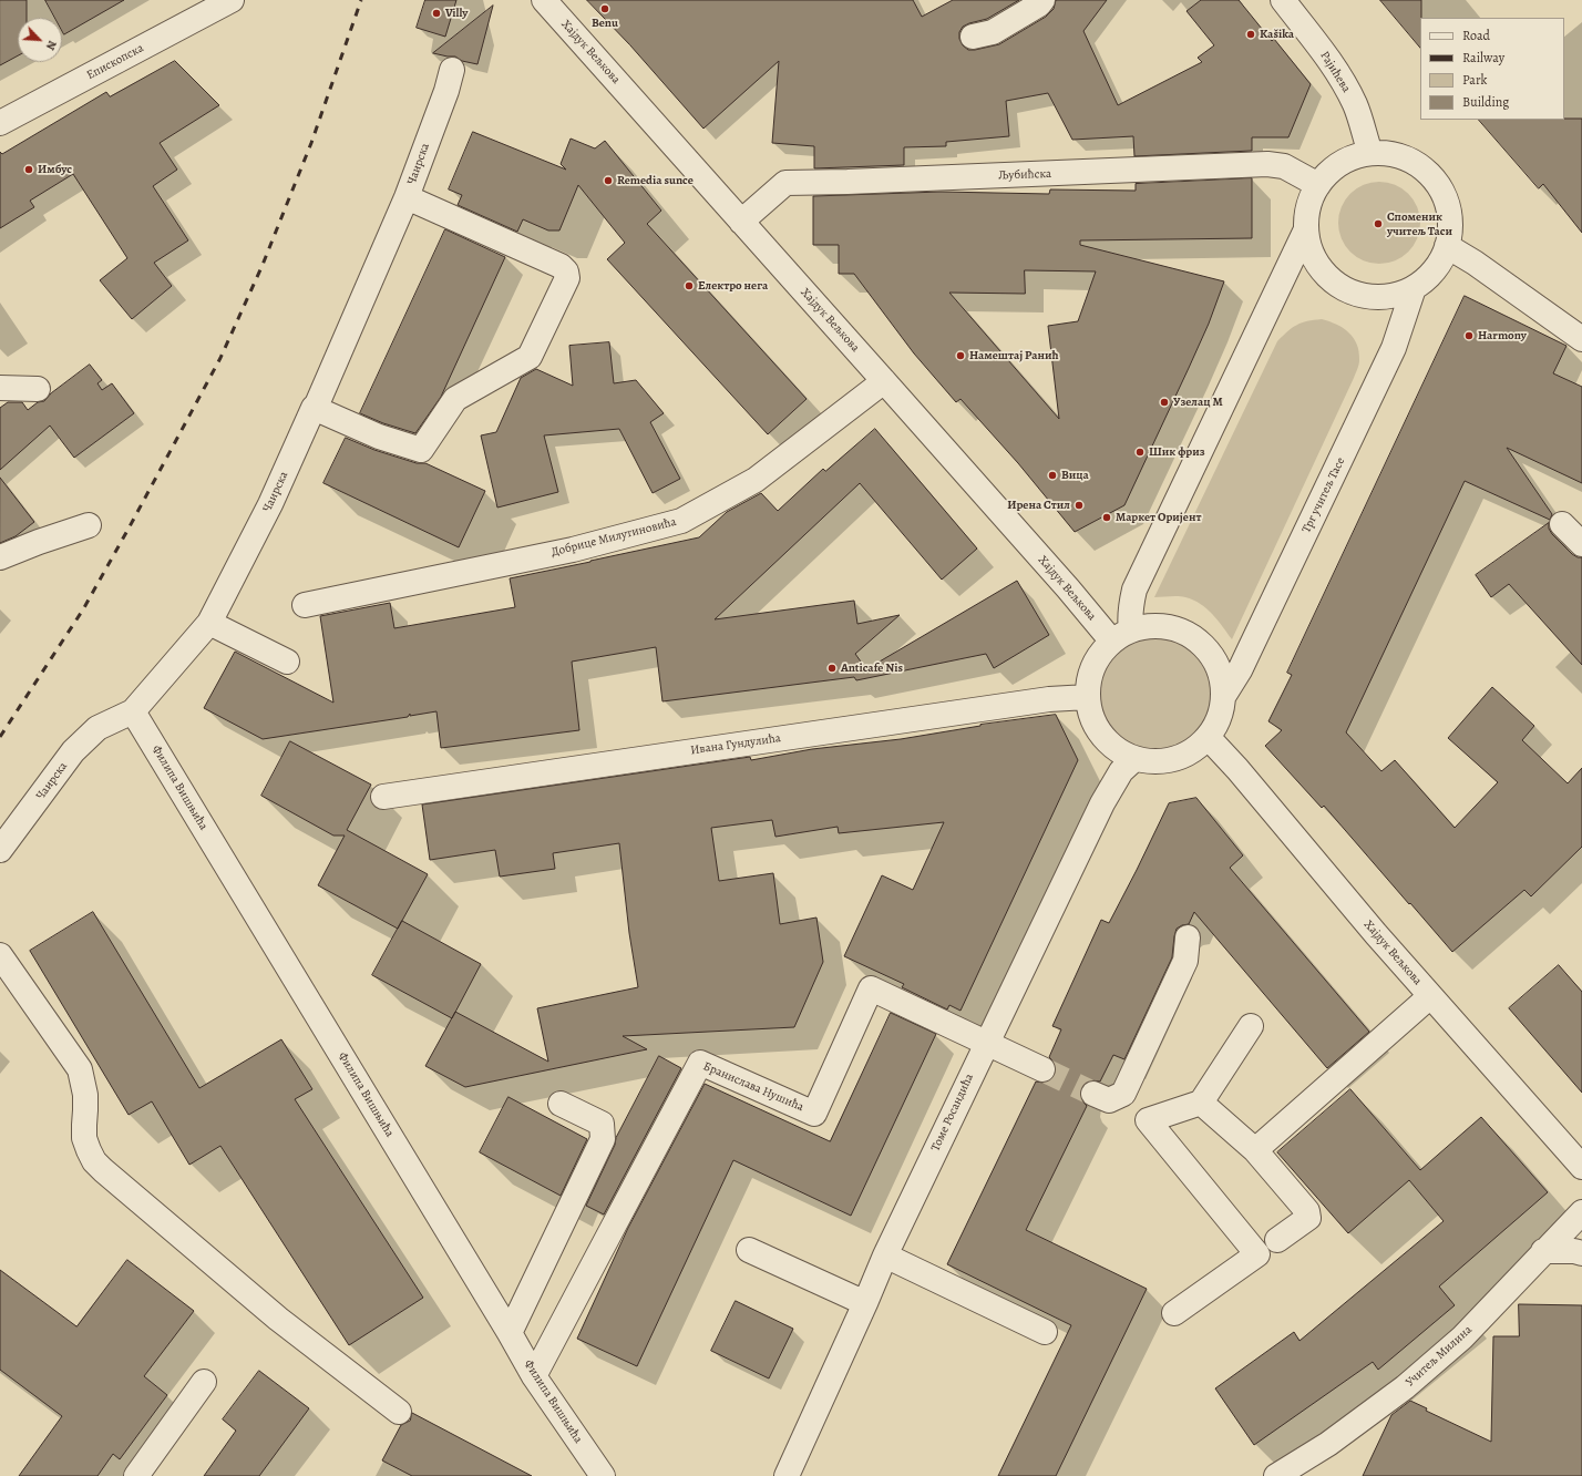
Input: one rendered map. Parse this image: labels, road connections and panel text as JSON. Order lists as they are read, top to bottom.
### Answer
{
  "streets": {
    "street": [
      "Хајдук Вељкова",
      "Епископска",
      "Рајићева",
      "Чаирска",
      "Љубићска",
      "Трг учитељ Тасе",
      "Добрице Милутиновића",
      "Ивана Гундулића",
      "Филипа Вишњића",
      "Бранислава Нушића",
      "Томе Росандића",
      "Учитељ Милина"
    ]
  },
  "crossings": [
    ["Хајдук Вељкова", "Љубићска"],
    ["Хајдук Вељкова", "Трг учитељ Тасе"],
    ["Хајдук Вељкова", "Добрице Милутиновића"],
    ["Хајдук Вељкова", "Ивана Гундулића"],
    ["Хајдук Вељкова", "Томе Росандића"],
    ["Рајићева", "Љубићска"],
    ["Рајићева", "Трг учитељ Тасе"],
    ["Чаирска", "Филипа Вишњића"],
    ["Љубићска", "Трг учитељ Тасе"],
    ["Трг учитељ Тасе", "Ивана Гундулића"],
    ["Трг учитељ Тасе", "Томе Росандића"],
    ["Ивана Гундулића", "Томе Росандића"],
    ["Филипа Вишњића", "Бранислава Нушића"],
    ["Бранислава Нушића", "Томе Росандића"]
  ],
  "places": [
    "Benu",
    "Villy",
    "Kašika",
    "Имбус",
    "Remedia sunce",
    "Споменик учитељ Таси",
    "Електро нега",
    "Harmony",
    "Намештај Ранић",
    "Узелац М",
    "Шик фриз",
    "Вица",
    "Ирена Стил",
    "Маркет Оријент",
    "Anticafe Nis"
  ],
  "legend": [
    "Road",
    "Railway",
    "Park",
    "Building"
  ],
  "north": "bottom right"
}
